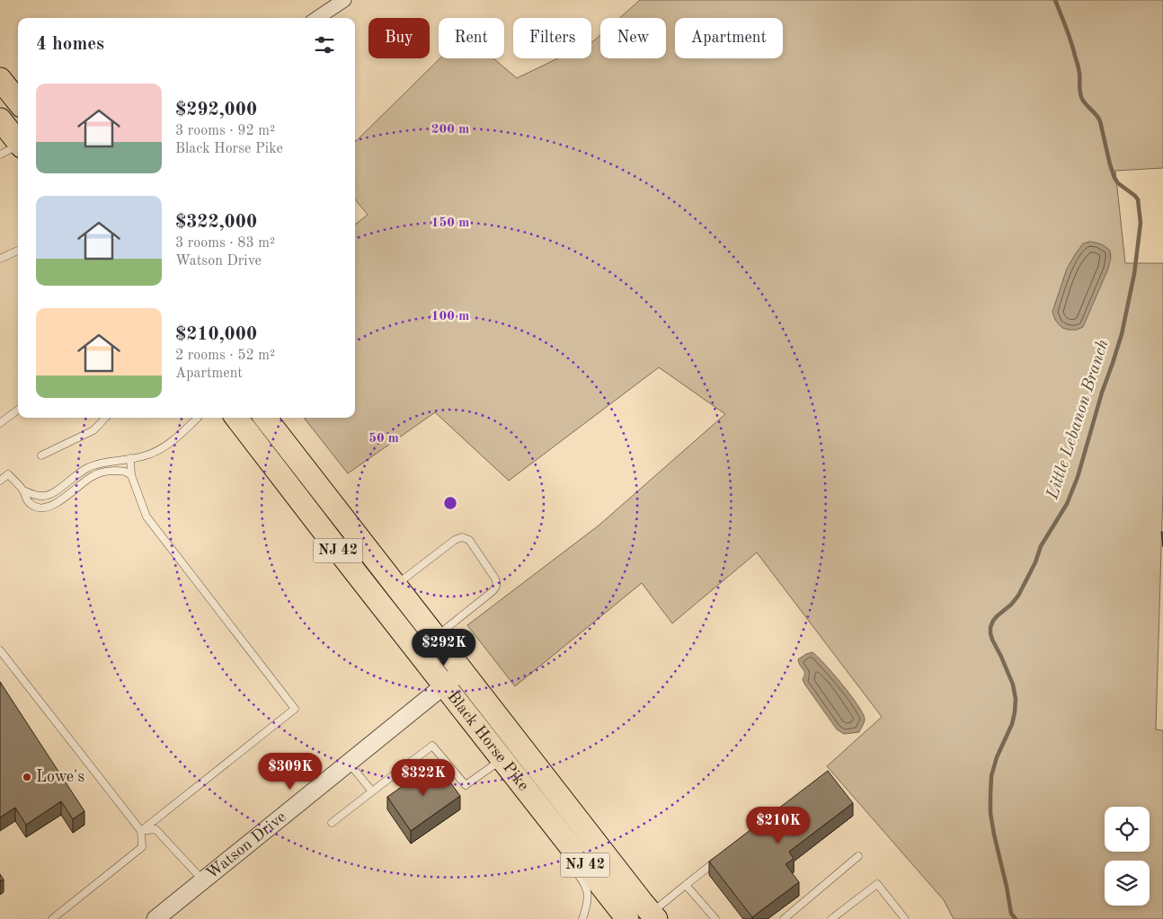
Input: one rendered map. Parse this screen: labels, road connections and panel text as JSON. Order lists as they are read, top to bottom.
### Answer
{
  "streets": {
    "highway": ["NJ 42", "Black Horse Pike"],
    "street": ["Watson Drive"]
  },
  "crossings": [
    ["Black Horse Pike", "Watson Drive"]
  ],
  "water": ["Little Lebanon Branch"],
  "places": ["Lowe's"],
  "page": {
    "chip": [
      "Buy",
      "Rent",
      "Filters",
      "New",
      "Apartment"
    ],
    "heading": "4 homes",
    "list": [
      {
        "name": "$292,000",
        "note": "3 rooms · 92 m² · Black Horse Pike"
      },
      {
        "name": "$322,000",
        "note": "3 rooms · 83 m² · Watson Drive"
      },
      {
        "name": "$210,000",
        "note": "2 rooms · 52 m² · Apartment"
      }
    ],
    "price": [
      "$292K",
      "$309K",
      "$322K",
      "$210K"
    ]
  },
  "rings": [
    "200 m",
    "150 m",
    "100 m",
    "50 m"
  ]
}
